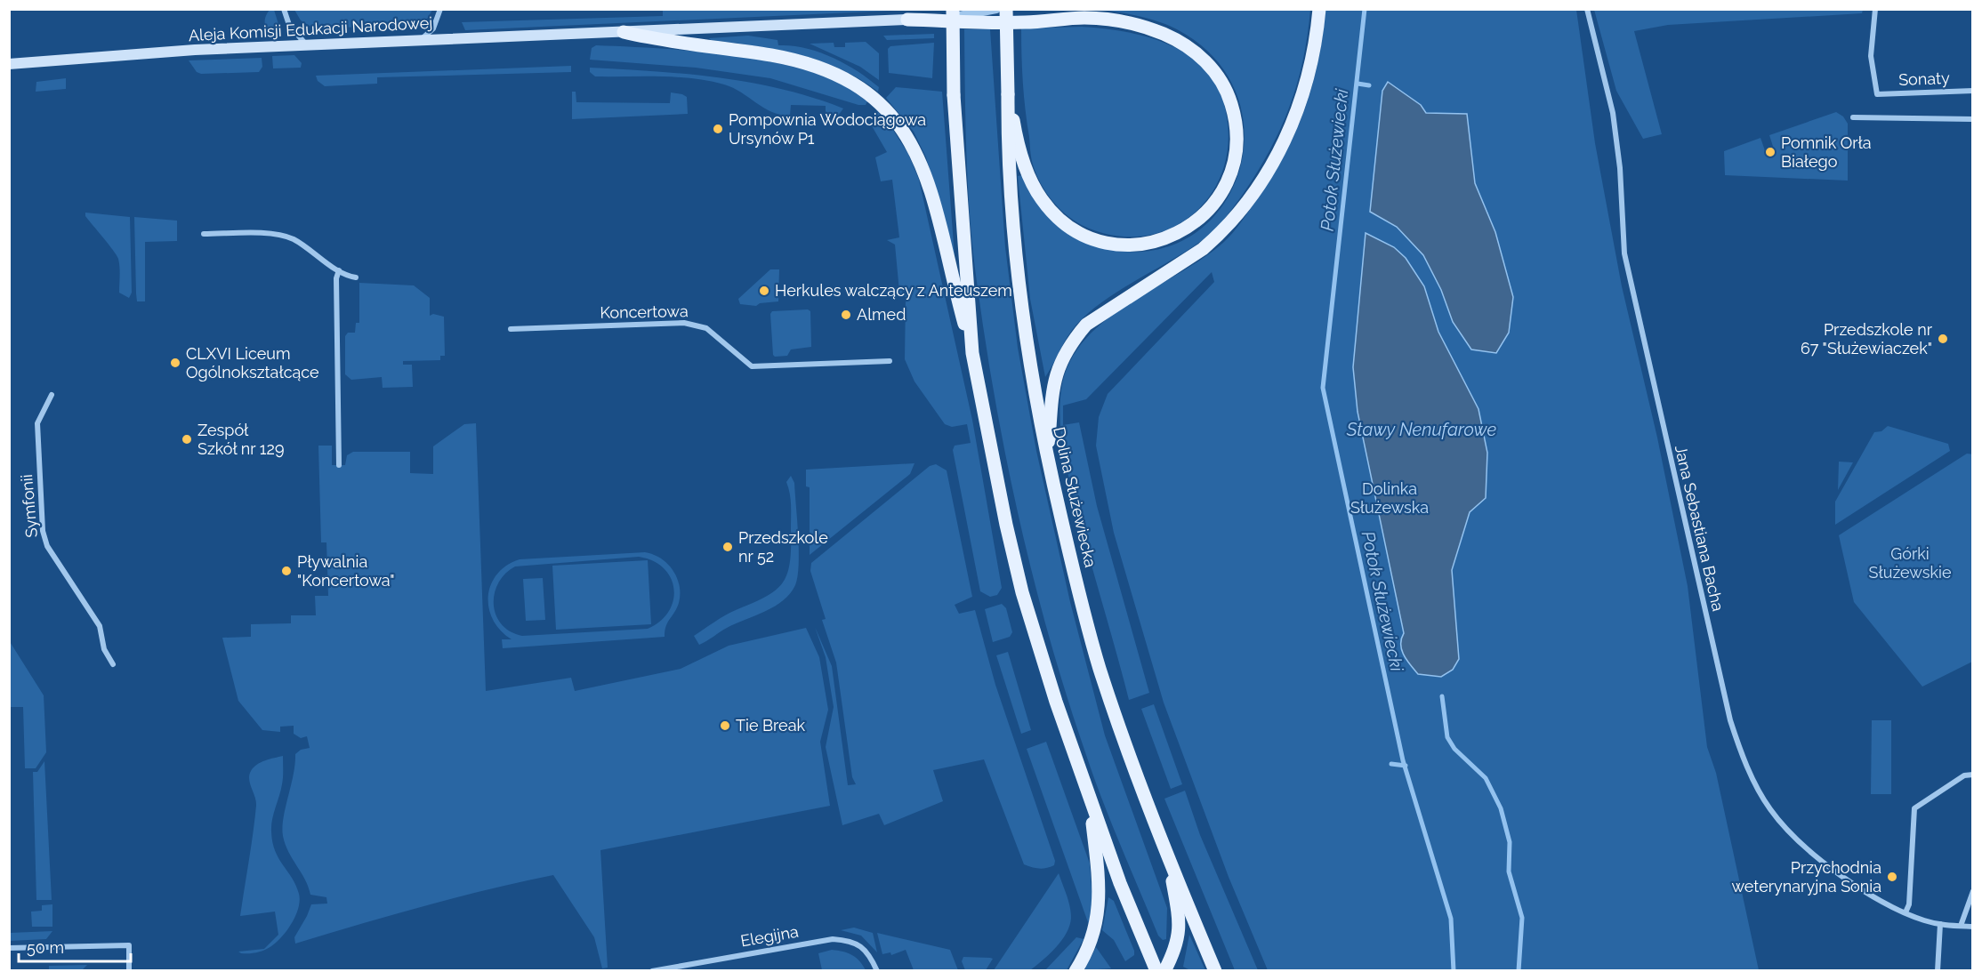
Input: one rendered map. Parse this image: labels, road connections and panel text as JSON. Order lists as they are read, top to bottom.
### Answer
{
  "streets": {
    "main road": ["Aleja Komisji Edukacji Narodowej", "Dolina Służewiecka"],
    "street": [
      "Sonaty",
      "Koncertowa",
      "Symfonii",
      "Jana Sebastiana Bacha",
      "Elegijna"
    ]
  },
  "water": ["Potok Służewiecki", "Stawy Nenufarowe"],
  "parks": ["Dolinka Służewska", "Górki Służewskie"],
  "places": [
    "Pompownia Wodociągowa Ursynów P1",
    "Pomnik Orła Białego",
    "Herkules walczący z Anteuszem",
    "Almed",
    "Przedszkole nr 67 \"Służewiaczek\"",
    "CLXVI Liceum Ogólnokształcące",
    "Zespół Szkół nr 129",
    "Przedszkole nr 52",
    "Pływalnia \"Koncertowa\"",
    "Tie Break",
    "Przychodnia weterynaryjna Sonia"
  ],
  "scale_bar": "50 m"
}
